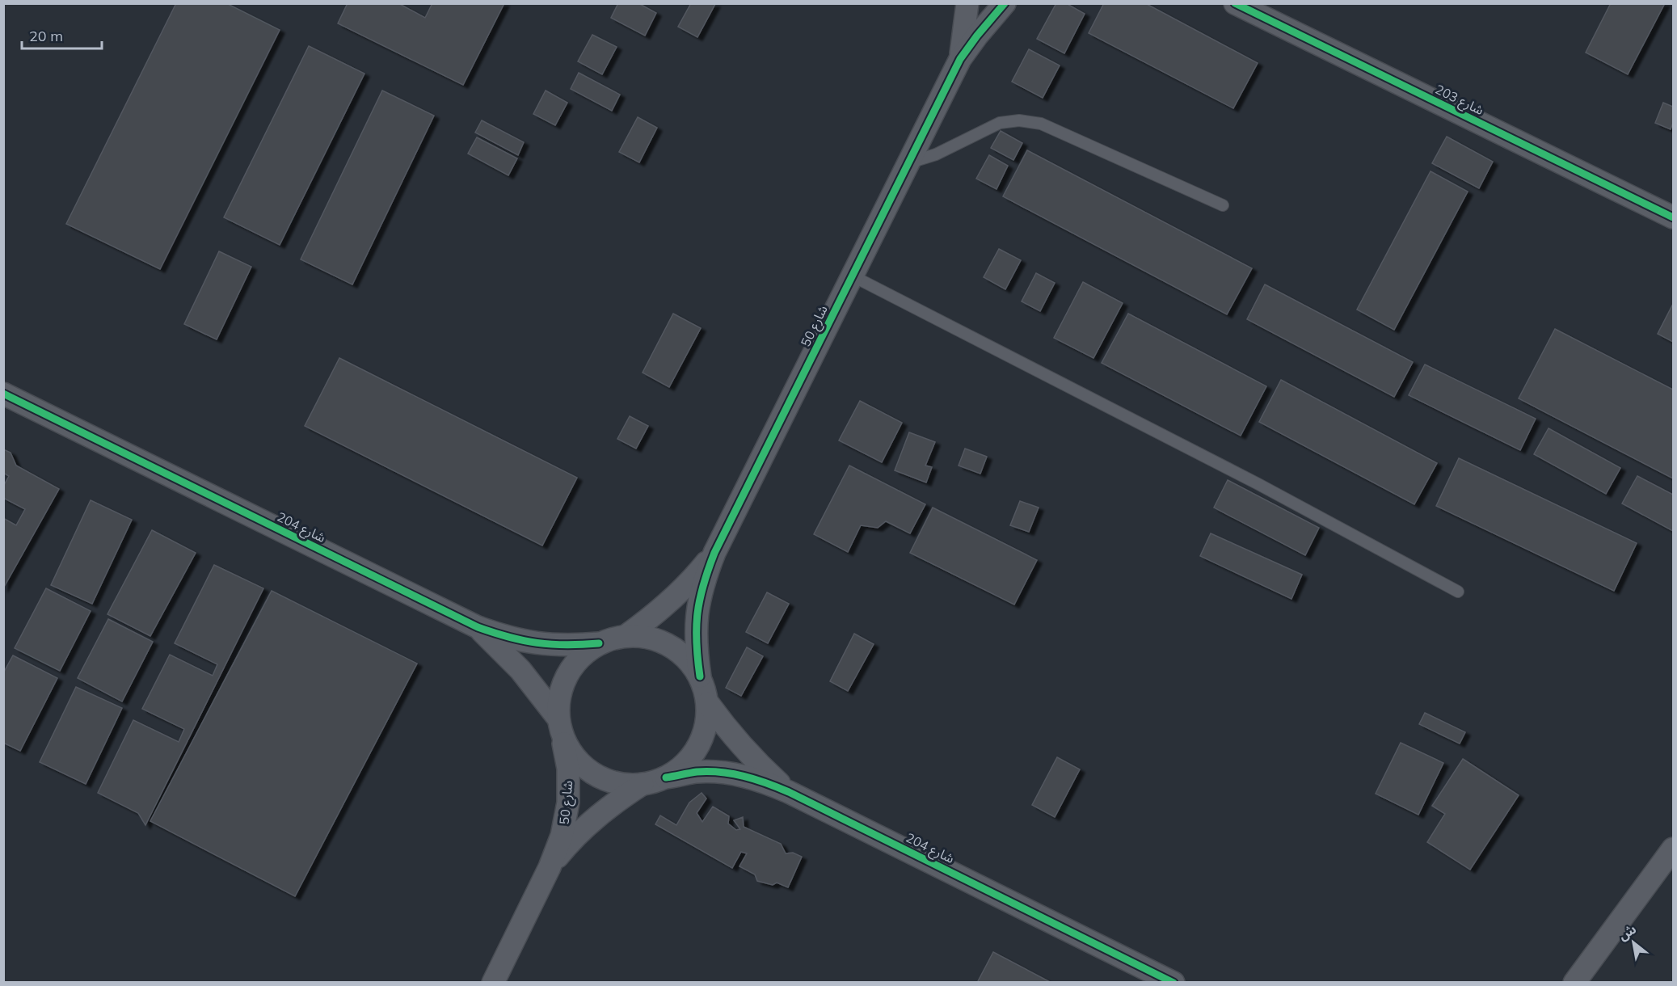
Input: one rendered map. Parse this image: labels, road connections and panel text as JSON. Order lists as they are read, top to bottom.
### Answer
{
  "streets": {
    "street": ["شارع 203", "شارع 50", "شارع 204"]
  },
  "crossings": [
    ["شارع 50", "شارع 204"]
  ],
  "scale_bar": "20 m",
  "north": "top left"
}
